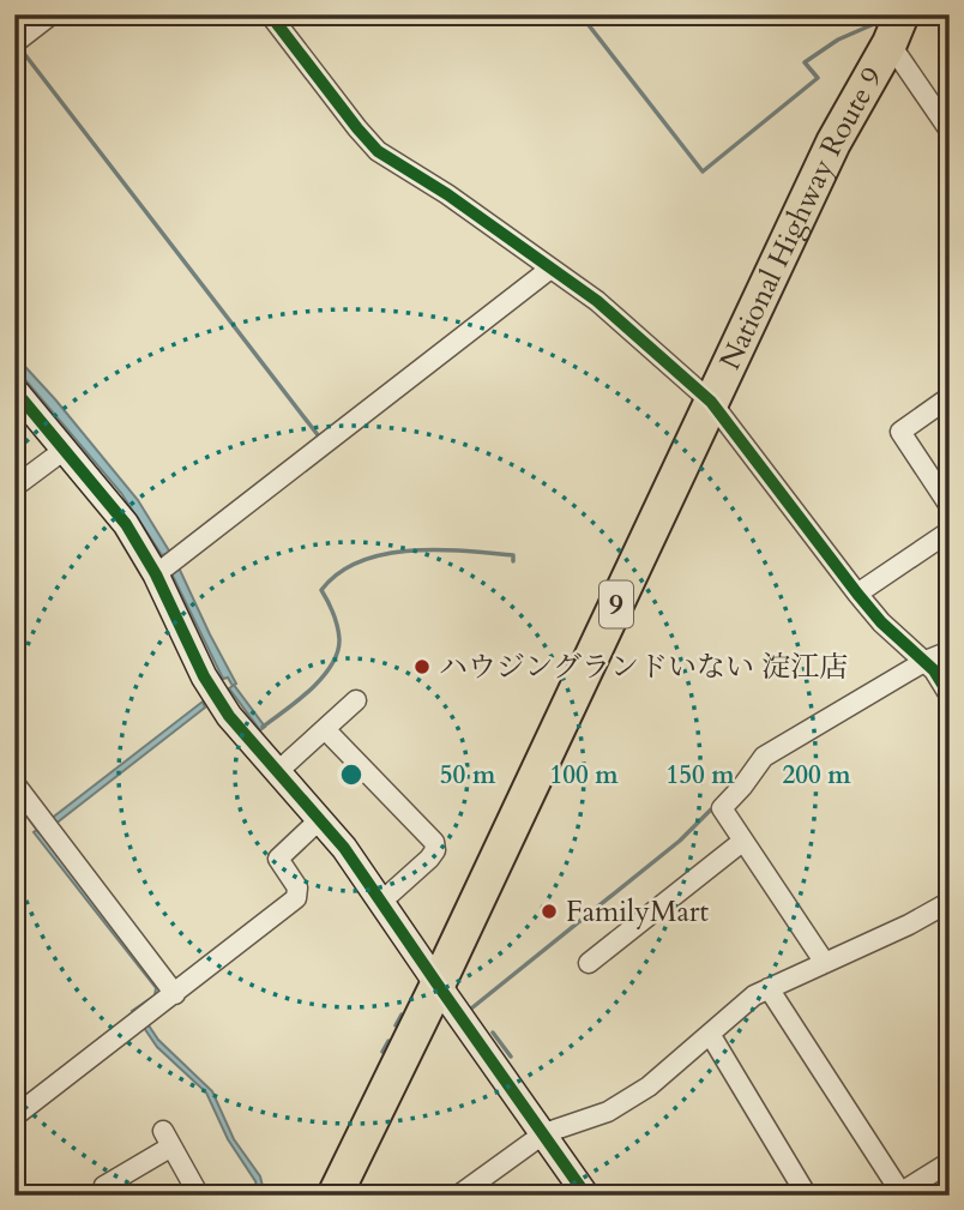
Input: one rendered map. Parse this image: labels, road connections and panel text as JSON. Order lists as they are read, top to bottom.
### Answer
{
  "streets": {
    "highway": ["National Highway Route 9", "9"]
  },
  "places": ["ハウジングランドいない 淀江店", "FamilyMart"],
  "rings": [
    "50 m",
    "100 m",
    "150 m",
    "200 m"
  ]
}
